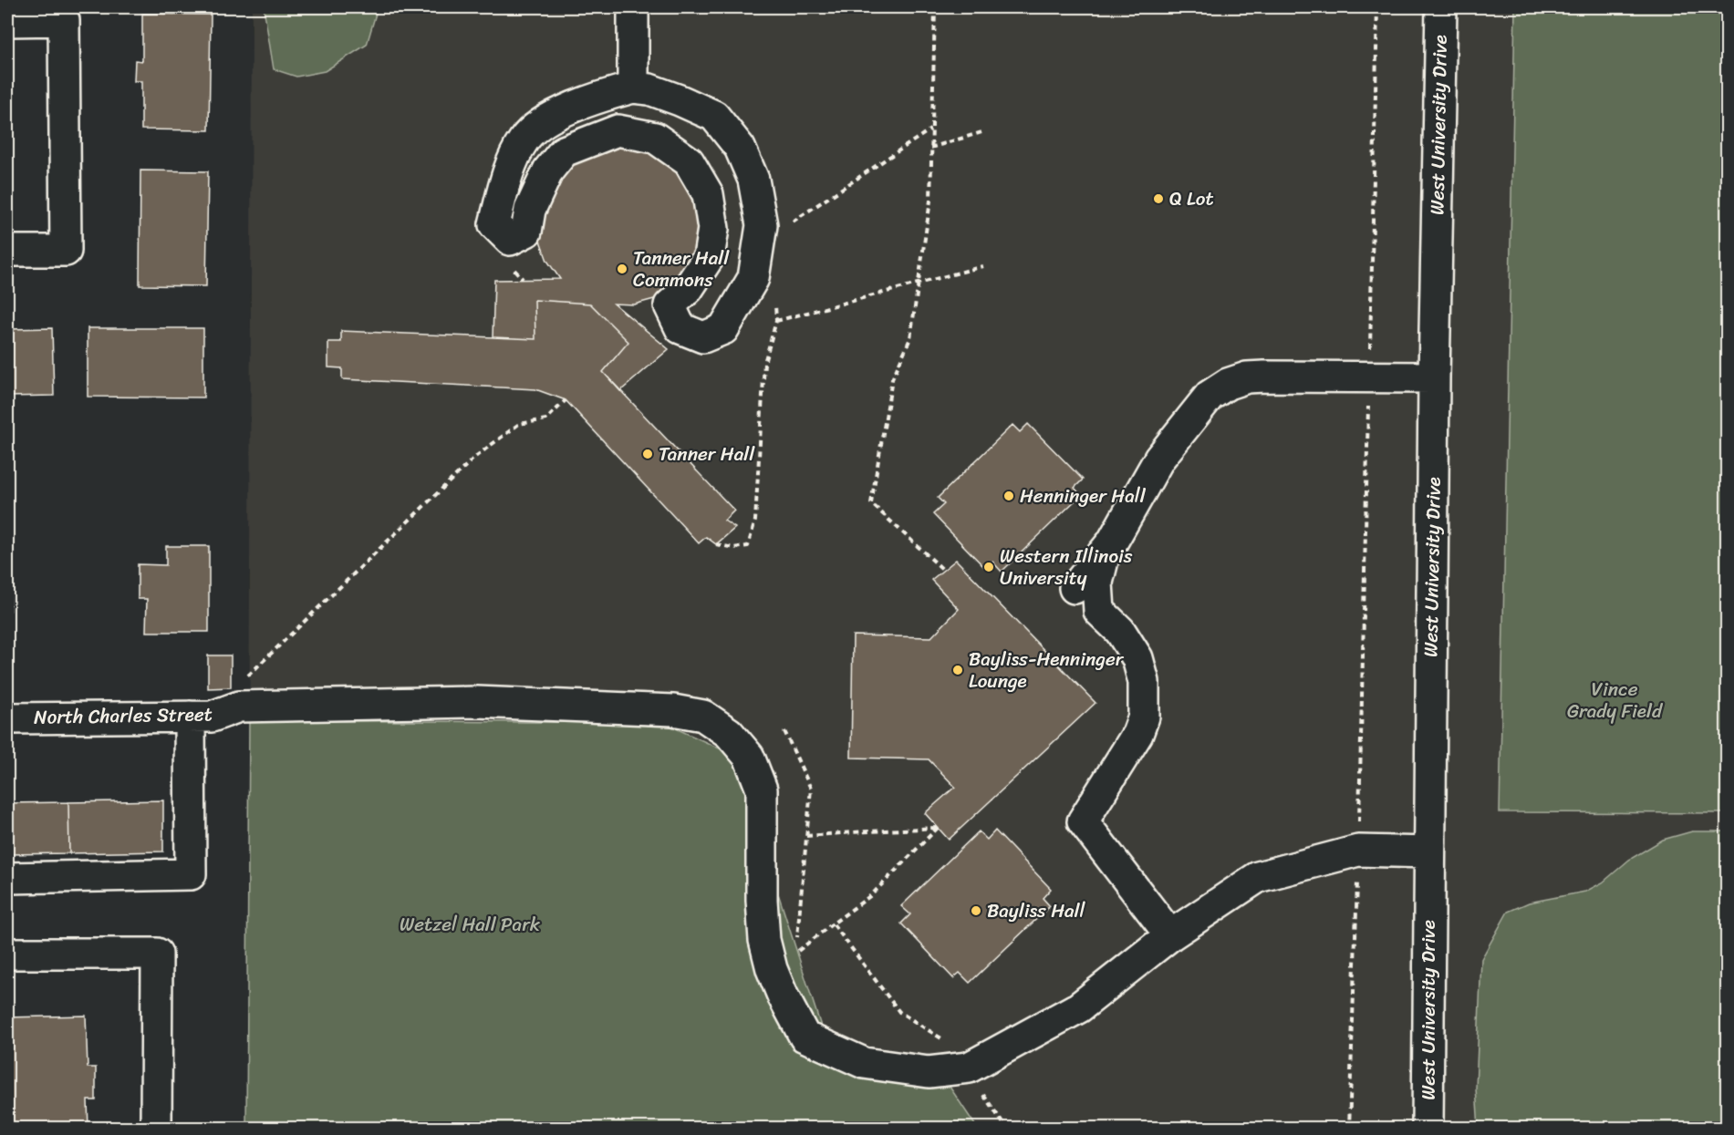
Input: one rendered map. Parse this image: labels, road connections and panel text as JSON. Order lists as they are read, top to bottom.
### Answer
{
  "streets": {
    "street": ["West University Drive", "North Charles Street"]
  },
  "crossings": [
    ["West University Drive", "North Charles Street"]
  ],
  "parks": ["Vince Grady Field", "Wetzel Hall Park"],
  "places": [
    "Q Lot",
    "Tanner Hall Commons",
    "Tanner Hall",
    "Henninger Hall",
    "Western Illinois University",
    "Bayliss-Henninger Lounge",
    "Bayliss Hall"
  ]
}
